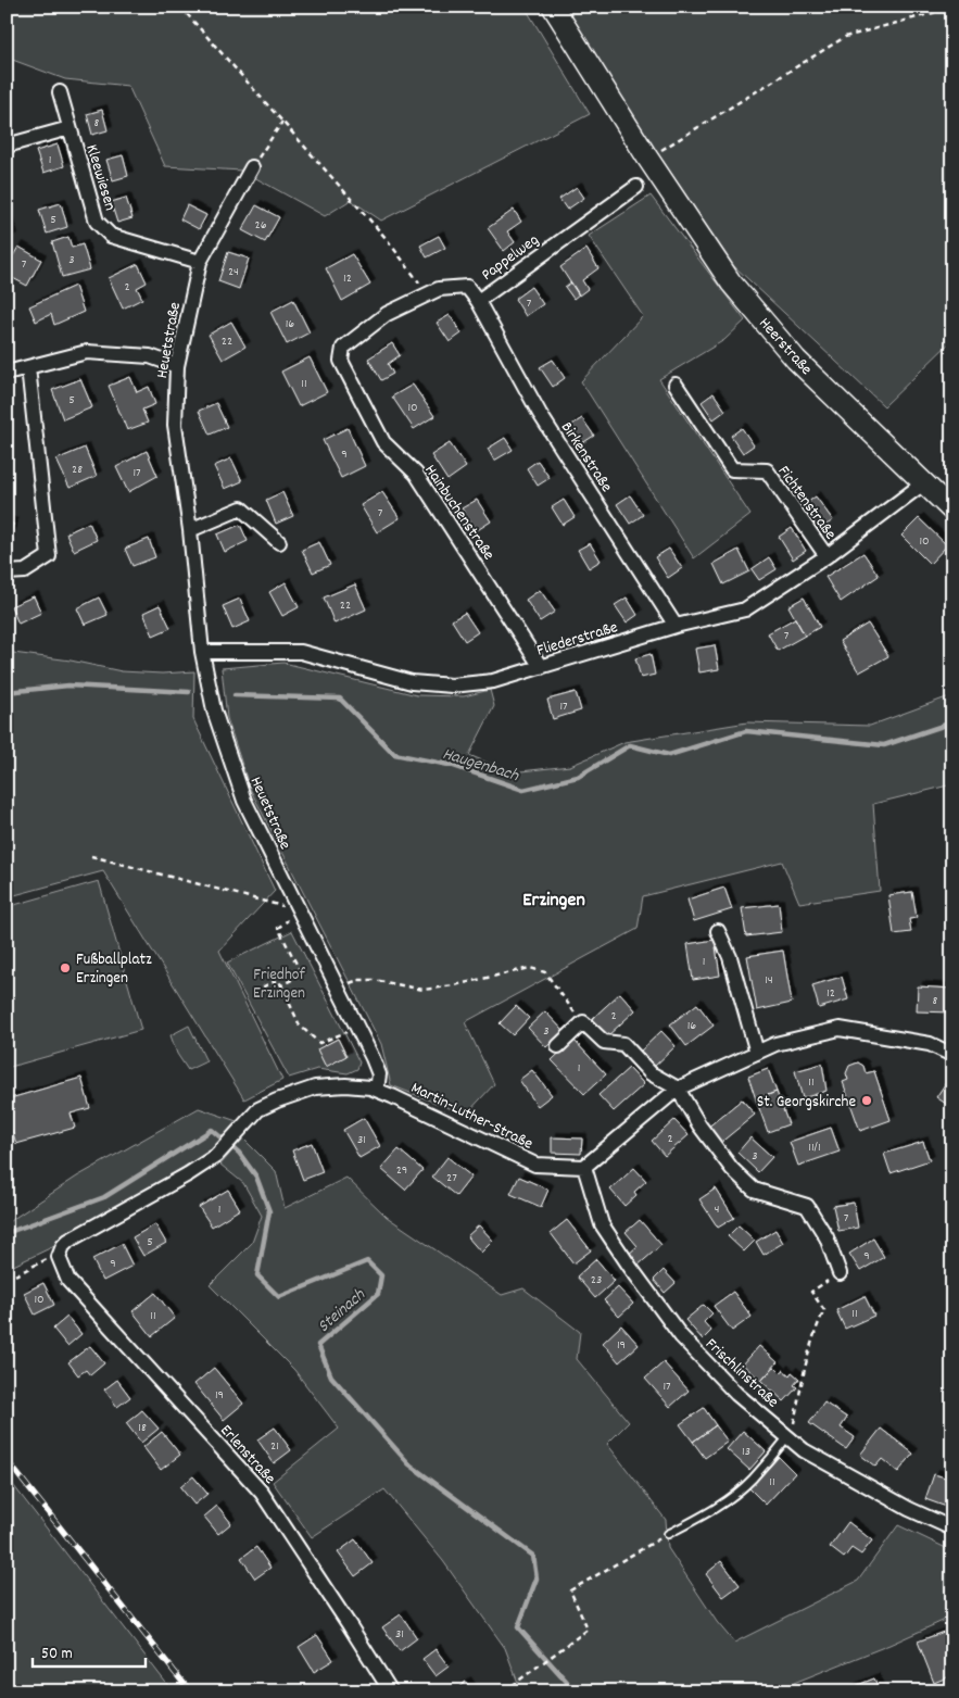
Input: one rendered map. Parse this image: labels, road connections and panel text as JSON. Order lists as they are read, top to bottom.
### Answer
{
  "streets": {
    "main road": ["Heerstraße"],
    "street": [
      "Kleewiesen",
      "Pappelweg",
      "Heuetstraße",
      "Birkenstraße",
      "Fichtenstraße",
      "Hainbuchenstraße",
      "Fliederstraße",
      "Martin-Luther-Straße",
      "Frischlinstraße",
      "Erlenstraße"
    ]
  },
  "crossings": [
    ["Kleewiesen", "Heuetstraße"],
    ["Pappelweg", "Birkenstraße"],
    ["Pappelweg", "Hainbuchenstraße"],
    ["Heuetstraße", "Fliederstraße"],
    ["Heuetstraße", "Martin-Luther-Straße"],
    ["Heerstraße", "Fliederstraße"],
    ["Birkenstraße", "Fliederstraße"],
    ["Fichtenstraße", "Fliederstraße"],
    ["Hainbuchenstraße", "Fliederstraße"],
    ["Martin-Luther-Straße", "Frischlinstraße"],
    ["Martin-Luther-Straße", "Erlenstraße"]
  ],
  "districts": ["Erzingen"],
  "water": ["Haugenbach", "Steinach"],
  "parks": ["Friedhof Erzingen"],
  "places": ["Fußballplatz Erzingen", "St. Georgskirche"],
  "house_numbers": [
    "8",
    "1",
    "5",
    "26",
    "3",
    "7",
    "24",
    "12",
    "2",
    "7",
    "16",
    "22",
    "11",
    "5",
    "10",
    "9",
    "28",
    "17",
    "7",
    "10",
    "22",
    "7",
    "17",
    "1",
    "14",
    "12",
    "8",
    "2",
    "16",
    "3",
    "1",
    "11",
    "2",
    "31",
    "11/1",
    "3",
    "29",
    "27",
    "1",
    "4",
    "7",
    "5",
    "9",
    "9",
    "23",
    "10",
    "11",
    "11",
    "19",
    "17",
    "19",
    "18",
    "21",
    "13",
    "11",
    "31"
  ],
  "scale_bar": "50 m"
}
